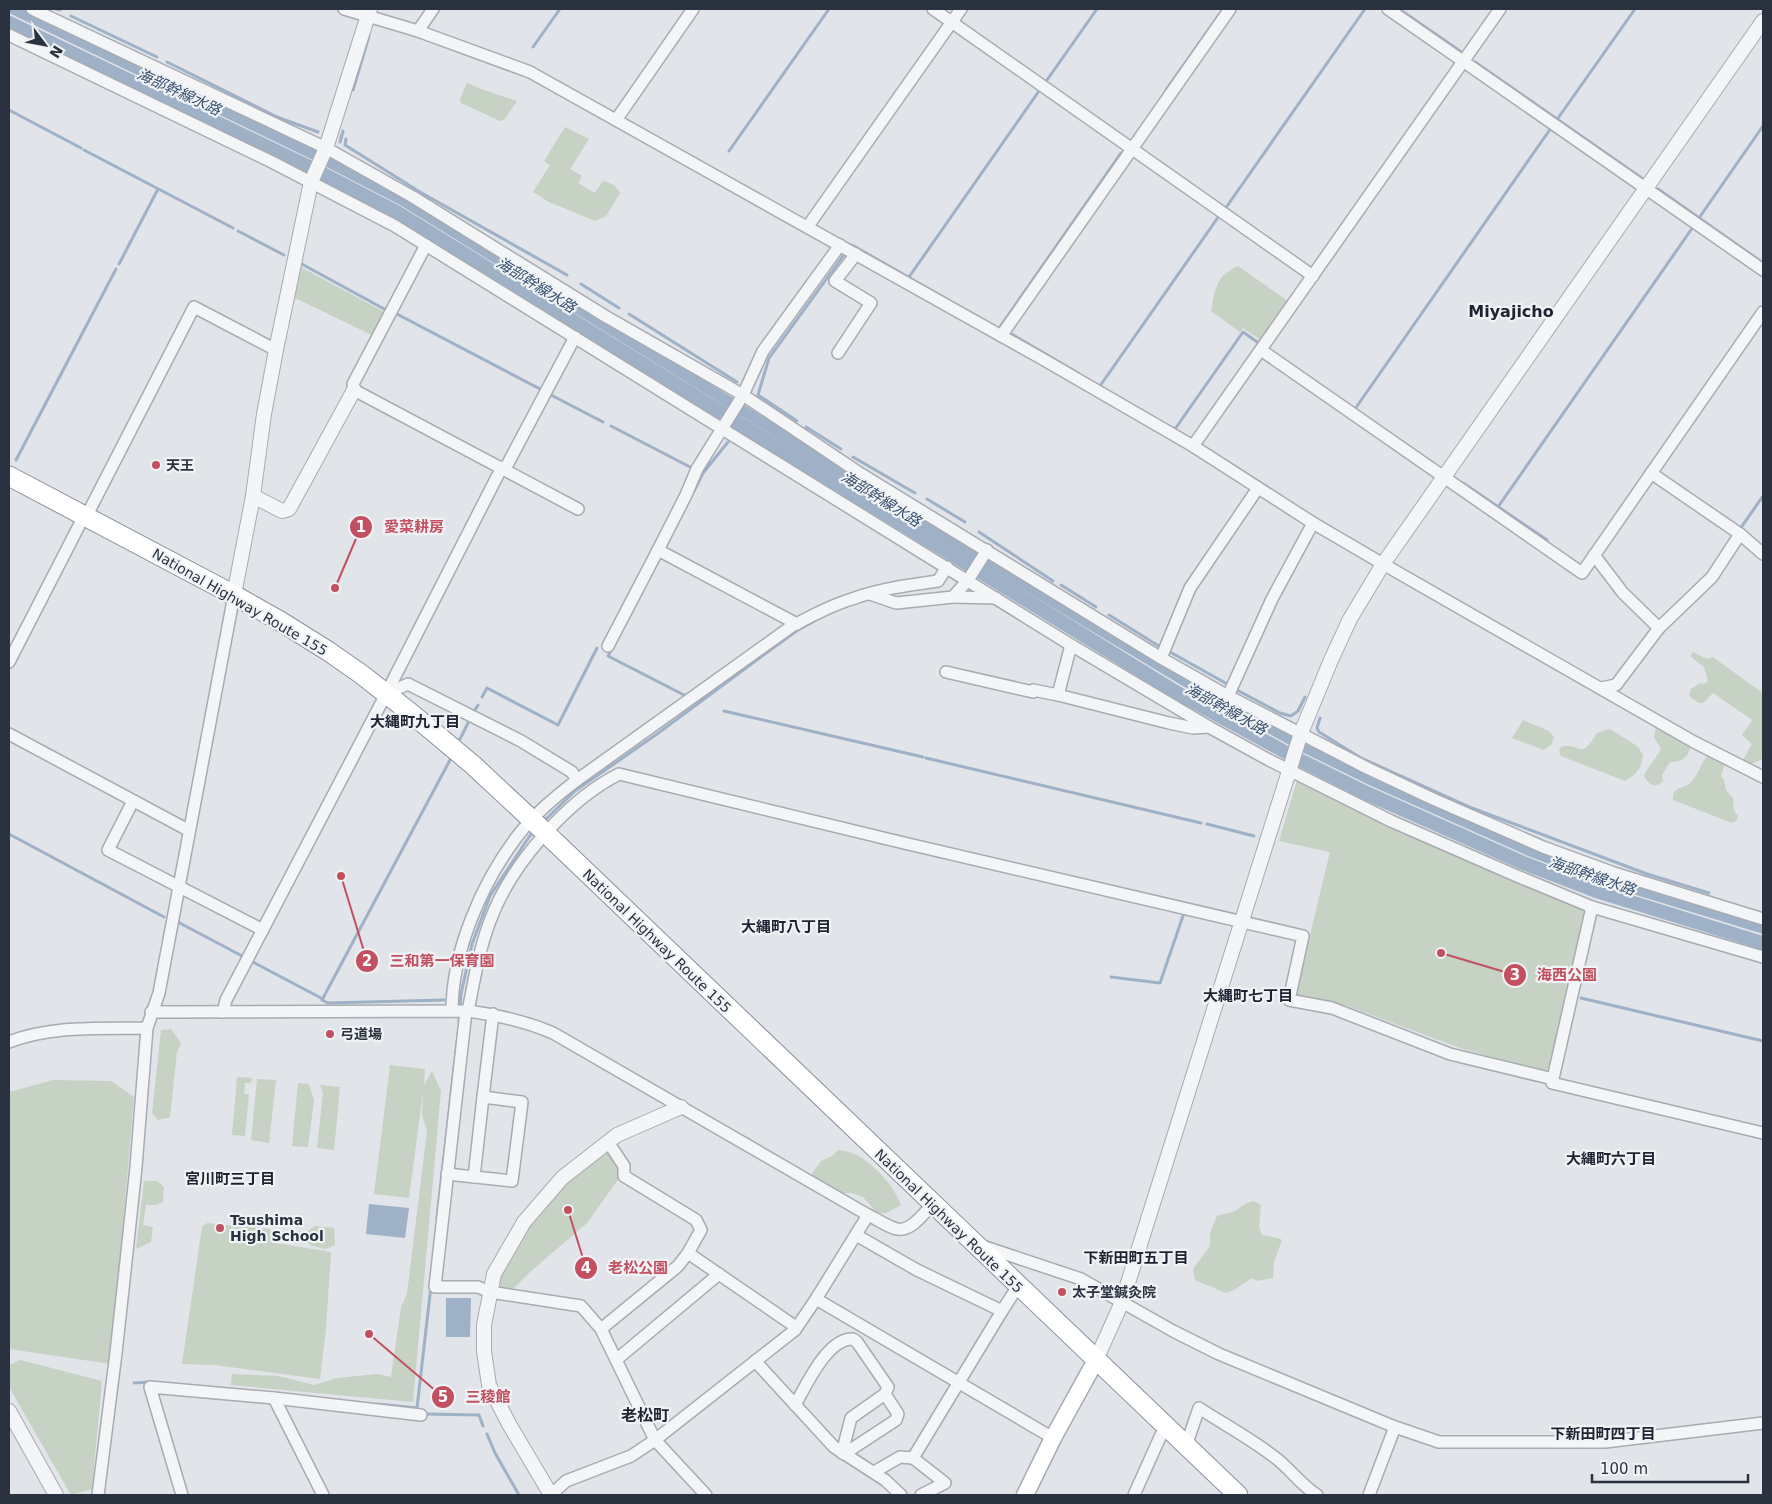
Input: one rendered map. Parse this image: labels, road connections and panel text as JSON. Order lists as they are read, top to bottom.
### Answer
{
  "streets": {
    "highway": ["National Highway Route 155"]
  },
  "districts": [
    "Miyajicho",
    "大縄町九丁目",
    "大縄町八丁目",
    "大縄町七丁目",
    "大縄町六丁目",
    "宮川町三丁目",
    "下新田町五丁目",
    "老松町",
    "下新田町四丁目"
  ],
  "water": ["海部幹線水路"],
  "places": [
    "天王",
    "愛菜耕房",
    "三和第一保育園",
    "海西公園",
    "弓道場",
    "老松公園",
    "Tsushima High School",
    "太子堂鍼灸院",
    "三稜館"
  ],
  "scale_bar": "100 m",
  "north": "bottom right"
}
